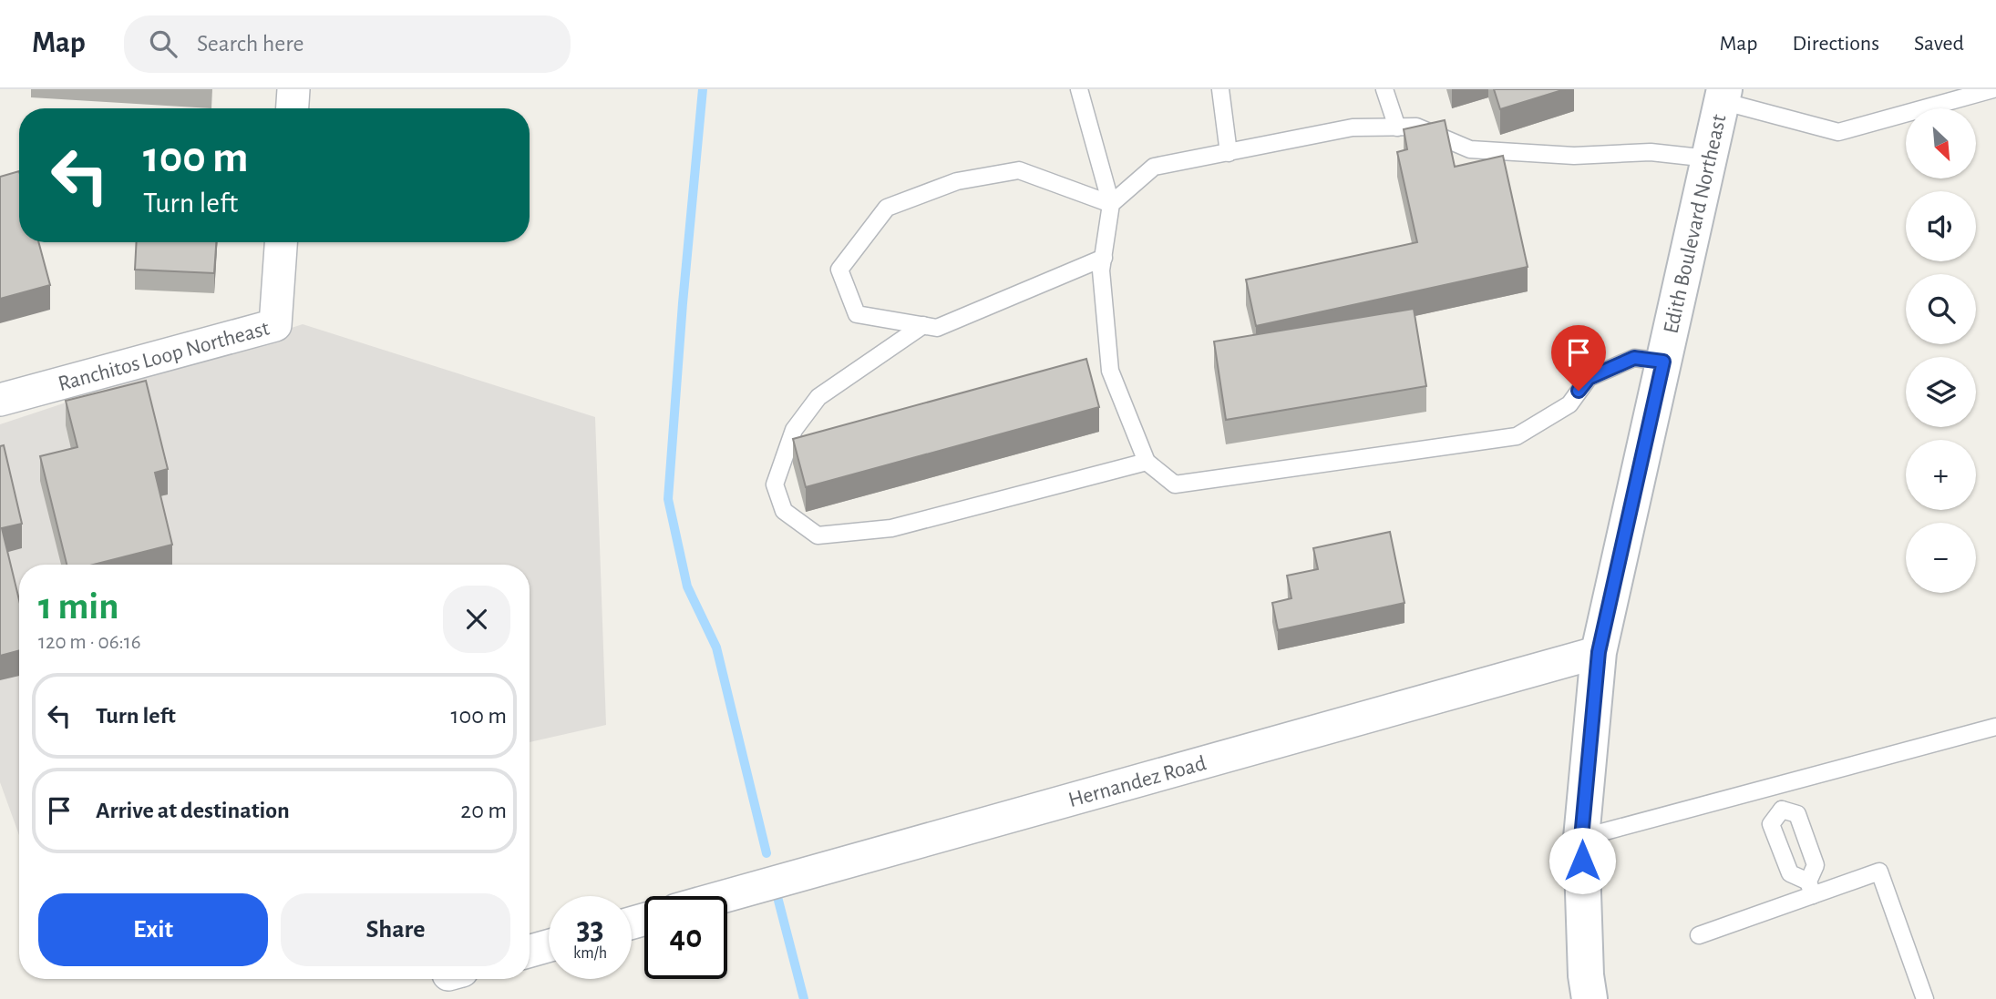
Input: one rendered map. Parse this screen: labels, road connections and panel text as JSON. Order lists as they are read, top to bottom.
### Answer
{
  "streets": {
    "street": ["Edith Boulevard Northeast", "Ranchitos Loop Northeast", "Hernandez Road"]
  },
  "crossings": [
    ["Edith Boulevard Northeast", "Hernandez Road"]
  ],
  "north": "bottom right",
  "page": {
    "header": "Map",
    "search": "Search here",
    "nav": ["Map", "Directions", "Saved"],
    "map_buttons": ["+", "−"],
    "turn": ["100 m", "Turn left"],
    "heading": ["1 min", "120 m · 06:16"],
    "list": [
      {
        "name": "Turn left",
        "value": "100 m"
      },
      {
        "name": "Arrive at destination",
        "value": "20 m"
      }
    ],
    "buttons": ["Exit", "Share"],
    "speed": "33 km/h",
    "limit": "40"
  }
}
